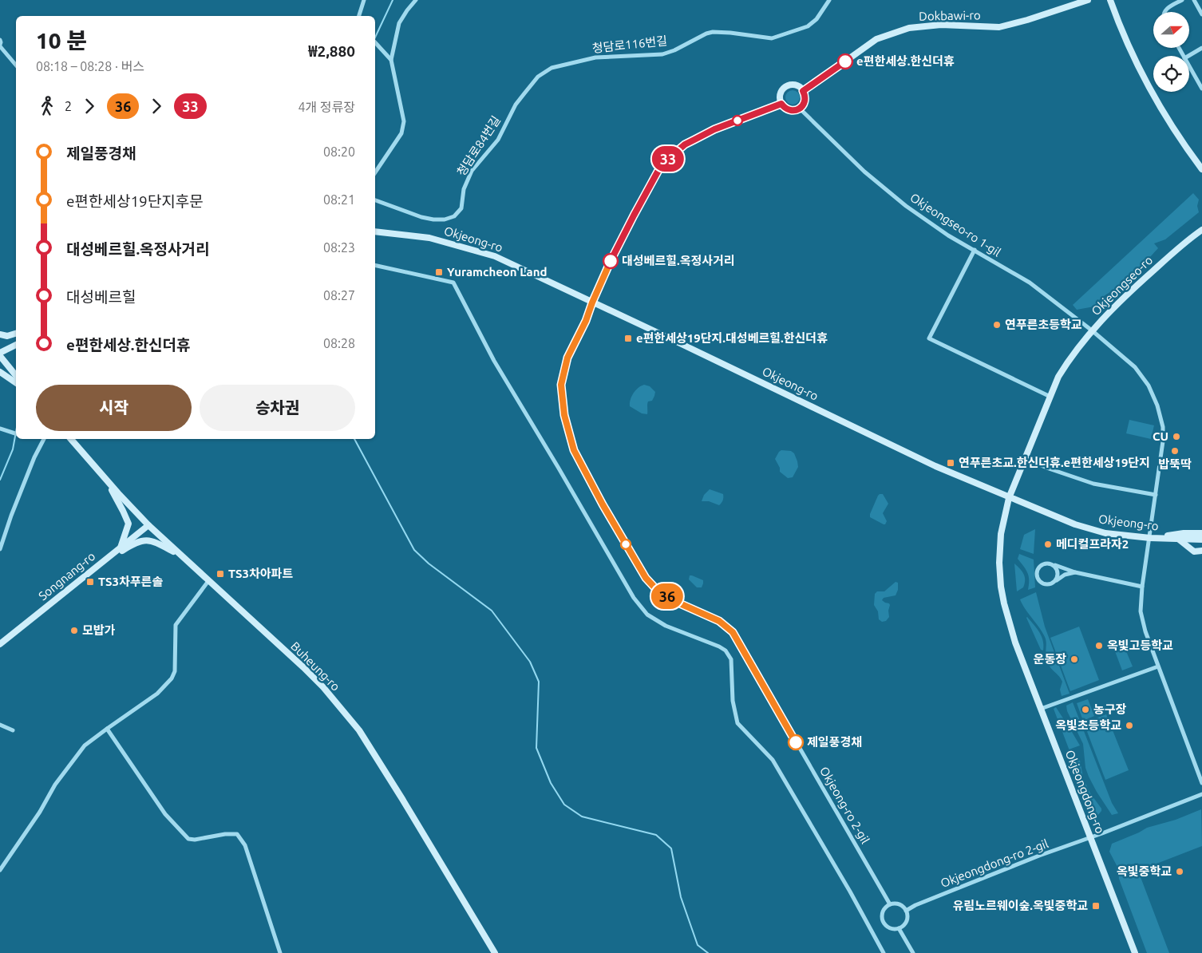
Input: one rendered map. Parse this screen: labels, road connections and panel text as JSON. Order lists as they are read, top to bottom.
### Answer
{
  "streets": {
    "main road": [
      "Dokbawi-ro",
      "Okjeong-ro",
      "Okjeongseo-ro",
      "Songnang-ro",
      "Buheung-ro",
      "Okjeongdong-ro"
    ],
    "street": [
      "청담로116번길",
      "청담로84번길",
      "Okjeongseo-ro 1-gil",
      "Okjeong-ro 2-gil",
      "Okjeongdong-ro 2-gil"
    ]
  },
  "crossings": [
    ["Dokbawi-ro", "Okjeongseo-ro 1-gil"],
    ["청담로116번길", "청담로84번길"],
    ["Okjeongseo-ro 1-gil", "Okjeong-ro"],
    ["Okjeongseo-ro 1-gil", "Okjeongseo-ro"],
    ["Okjeong-ro", "Okjeongseo-ro"],
    ["Okjeong-ro", "Okjeongdong-ro"],
    ["Okjeong-ro", "Okjeong-ro 2-gil"],
    ["Okjeongseo-ro", "Okjeongdong-ro"],
    ["Songnang-ro", "Buheung-ro"],
    ["Okjeongdong-ro", "Okjeongdong-ro 2-gil"],
    ["Okjeong-ro 2-gil", "Okjeongdong-ro 2-gil"]
  ],
  "places": {
    "other": [
      "e편한세상.한신더휴",
      "대성베르힐.옥정사거리",
      "연푸른초등학교",
      "CU",
      "밥뚝딱",
      "메디컬프라자2",
      "모밥가",
      "옥빛고등학교",
      "운동장",
      "농구장",
      "옥빛초등학교",
      "제일풍경채",
      "옥빛중학교"
    ],
    "transit": [
      "Yuramcheon Land",
      "e편한세상19단지.대성베르힐.한신더휴",
      "연푸른초교.한신더휴.e편한세상19단지",
      "TS3차아파트",
      "TS3차푸른솔",
      "유림노르웨이숲.옥빛중학교"
    ]
  },
  "lines": ["bus line 33", "bus line 36"],
  "north": "right",
  "page": {
    "on_map": ["36", "33"],
    "heading": ["10 분", "08:18 – 08:28 · 버스", "₩2,880"],
    "legs": [
      "2",
      "36",
      "33",
      "4개 정류장"
    ],
    "list": [
      {
        "name": "제일풍경채",
        "value": "08:20"
      },
      {
        "name": "e편한세상19단지후문",
        "value": "08:21"
      },
      {
        "name": "대성베르힐.옥정사거리",
        "value": "08:23"
      },
      {
        "name": "대성베르힐",
        "value": "08:27"
      },
      {
        "name": "e편한세상.한신더휴",
        "value": "08:28"
      }
    ],
    "buttons": ["시작", "승차권"]
  }
}
